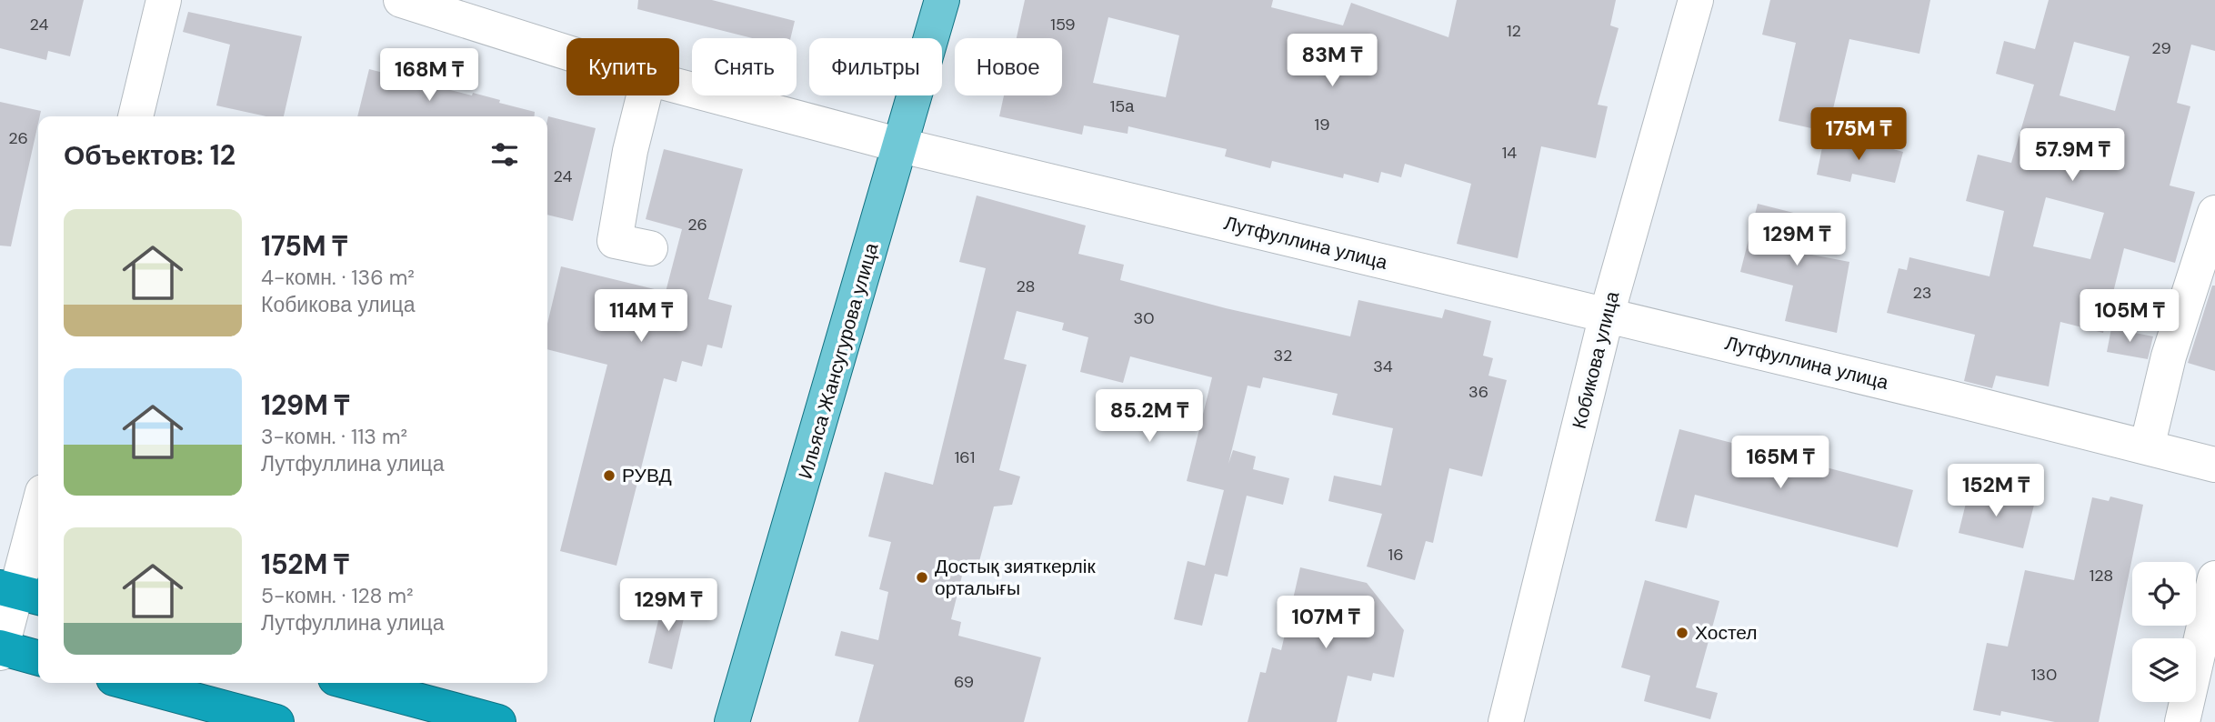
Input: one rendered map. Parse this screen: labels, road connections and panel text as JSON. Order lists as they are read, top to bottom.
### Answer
{
  "streets": {
    "main road": ["Ильяса Жансугурова улица"],
    "street": ["Лутфуллина улица", "Кобикова улица"]
  },
  "crossings": [
    ["Лутфуллина улица", "Кобикова улица"],
    ["Лутфуллина улица", "Ильяса Жансугурова улица"]
  ],
  "places": ["РУВД", "Достық зияткерлік орталығы", "Хостел"],
  "house_numbers": [
    "24",
    "159",
    "12",
    "29",
    "15а",
    "19",
    "26",
    "14",
    "24",
    "26",
    "28",
    "23",
    "30",
    "32",
    "34",
    "36",
    "161",
    "16",
    "128",
    "130",
    "69"
  ],
  "page": {
    "price": [
      "83M ₸",
      "168M ₸",
      "175M ₸",
      "57.9M ₸",
      "129M ₸",
      "114M ₸",
      "105M ₸",
      "85.2M ₸",
      "165M ₸",
      "152M ₸",
      "129M ₸",
      "107M ₸"
    ],
    "chip": [
      "Купить",
      "Снять",
      "Фильтры",
      "Новое"
    ],
    "heading": "Объектов: 12",
    "list": [
      {
        "name": "175M ₸",
        "note": "4-комн. · 136 m² · Кобикова улица"
      },
      {
        "name": "129M ₸",
        "note": "3-комн. · 113 m² · Лутфуллина улица"
      },
      {
        "name": "152M ₸",
        "note": "5-комн. · 128 m² · Лутфуллина улица"
      }
    ]
  }
}
